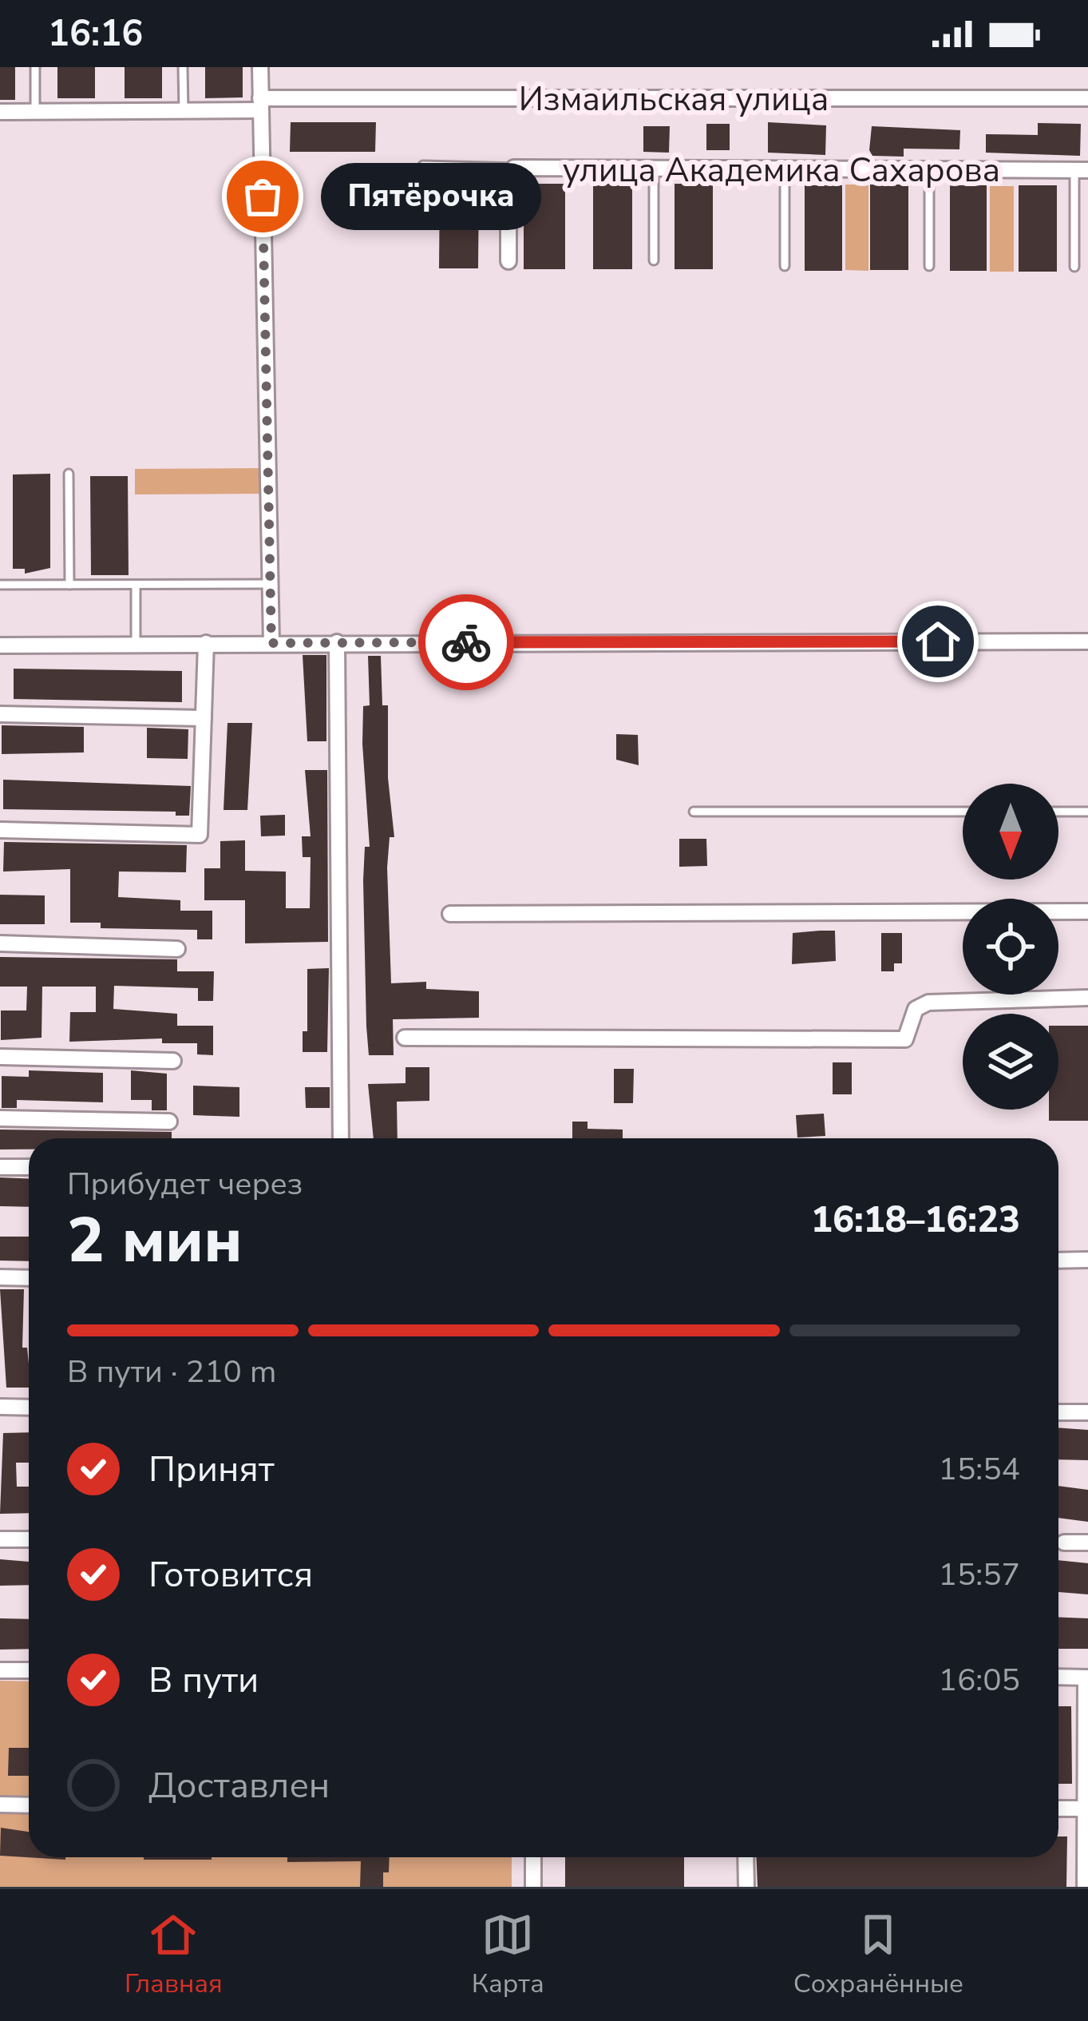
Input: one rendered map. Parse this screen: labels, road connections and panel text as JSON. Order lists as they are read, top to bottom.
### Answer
{
  "streets": {
    "street": ["Измаильская улица", "улица Академика Сахарова"]
  },
  "places": ["Пятёрочка"],
  "north": "bottom",
  "page": {
    "status": "16:16",
    "bubble": "Пятёрочка",
    "heading": ["2 мин", "Прибудет через", "16:18–16:23"],
    "bar": "В пути · 210 m",
    "list": [
      ["Принят", "15:54"],
      ["Готовится", "15:57"],
      ["В пути", "16:05"],
      "Доставлен"
    ],
    "tabs": ["Главная", "Карта", "Сохранённые"]
  }
}
